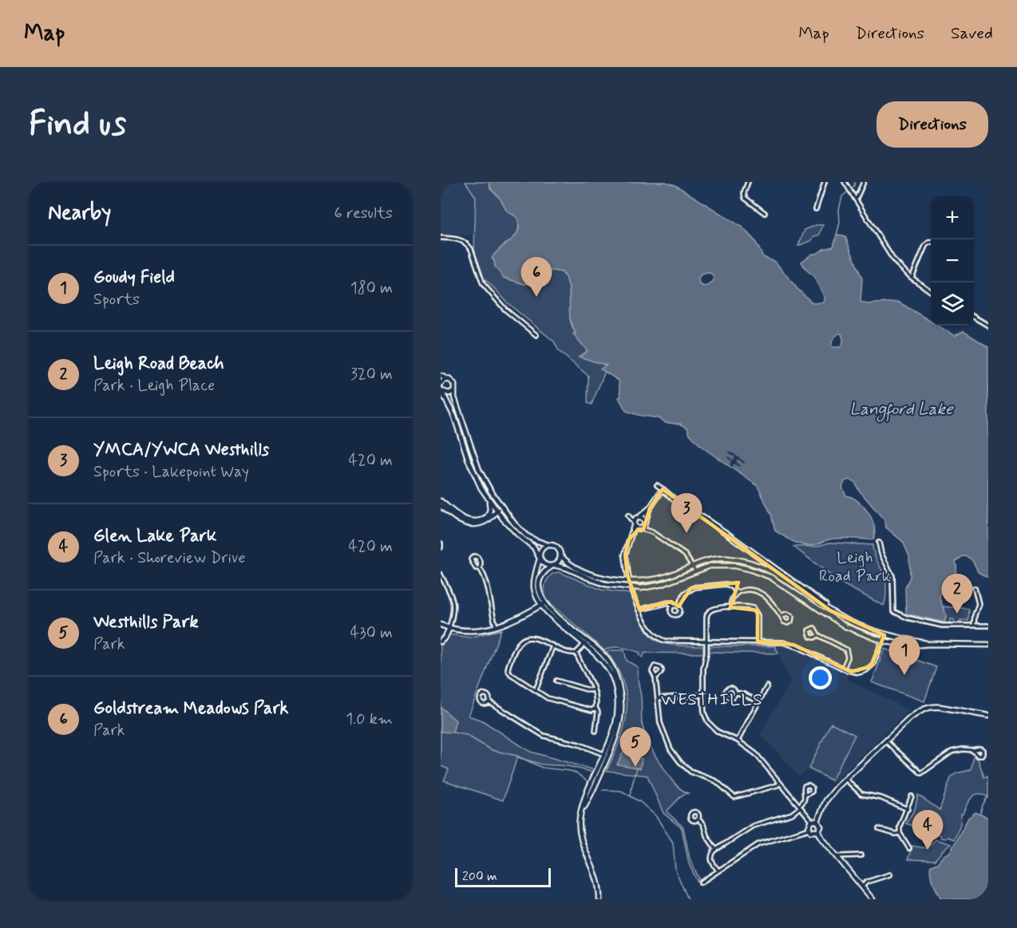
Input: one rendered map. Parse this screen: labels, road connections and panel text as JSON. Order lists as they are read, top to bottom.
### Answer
{
  "districts": ["WESTHILLS"],
  "water": ["Langford Lake"],
  "parks": ["Leigh Road Park"],
  "scale_bar": "200 m",
  "page": {
    "header": "Map",
    "nav": ["Map", "Directions", "Saved"],
    "buttons": "Directions",
    "title": "Find us",
    "heading": ["Nearby", "6 results"],
    "map_buttons": ["+", "−"],
    "list": [
      {
        "mark": "1",
        "name": "Goudy Field",
        "note": "Sports",
        "value": "180 m"
      },
      {
        "mark": "2",
        "name": "Leigh Road Beach",
        "note": "Park · Leigh Place",
        "value": "320 m"
      },
      {
        "mark": "3",
        "name": "YMCA/YWCA Westhills",
        "note": "Sports · Lakepoint Way",
        "value": "420 m"
      },
      {
        "mark": "4",
        "name": "Glen Lake Park",
        "note": "Park · Shoreview Drive",
        "value": "420 m"
      },
      {
        "mark": "5",
        "name": "Westhills Park",
        "note": "Park",
        "value": "430 m"
      },
      {
        "mark": "6",
        "name": "Goldstream Meadows Park",
        "note": "Park",
        "value": "1.0 km"
      }
    ],
    "pins": [
      "6",
      "3",
      "2",
      "1",
      "5",
      "4"
    ],
    "scale": "200 m"
  }
}
